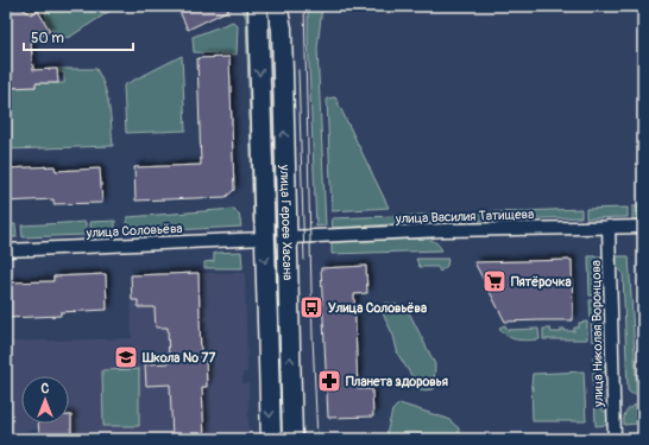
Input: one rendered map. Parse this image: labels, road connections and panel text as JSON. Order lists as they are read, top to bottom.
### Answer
{
  "streets": {
    "main road": ["улица Героев Хасана"],
    "street": ["улица Василия Татищева", "улица Соловьёва", "улица Николая Воронцова"]
  },
  "crossings": [
    ["улица Василия Татищева", "улица Героев Хасана"],
    ["улица Василия Татищева", "улица Николая Воронцова"],
    ["улица Героев Хасана", "улица Соловьёва"]
  ],
  "places": {
    "supermarket": ["Пятёрочка"],
    "bus stop": ["Улица Соловьёва"],
    "school or university": ["Школа № 77"],
    "pharmacy": ["Планета здоровья"]
  },
  "scale_bar": "50 m",
  "north": "top"
}
